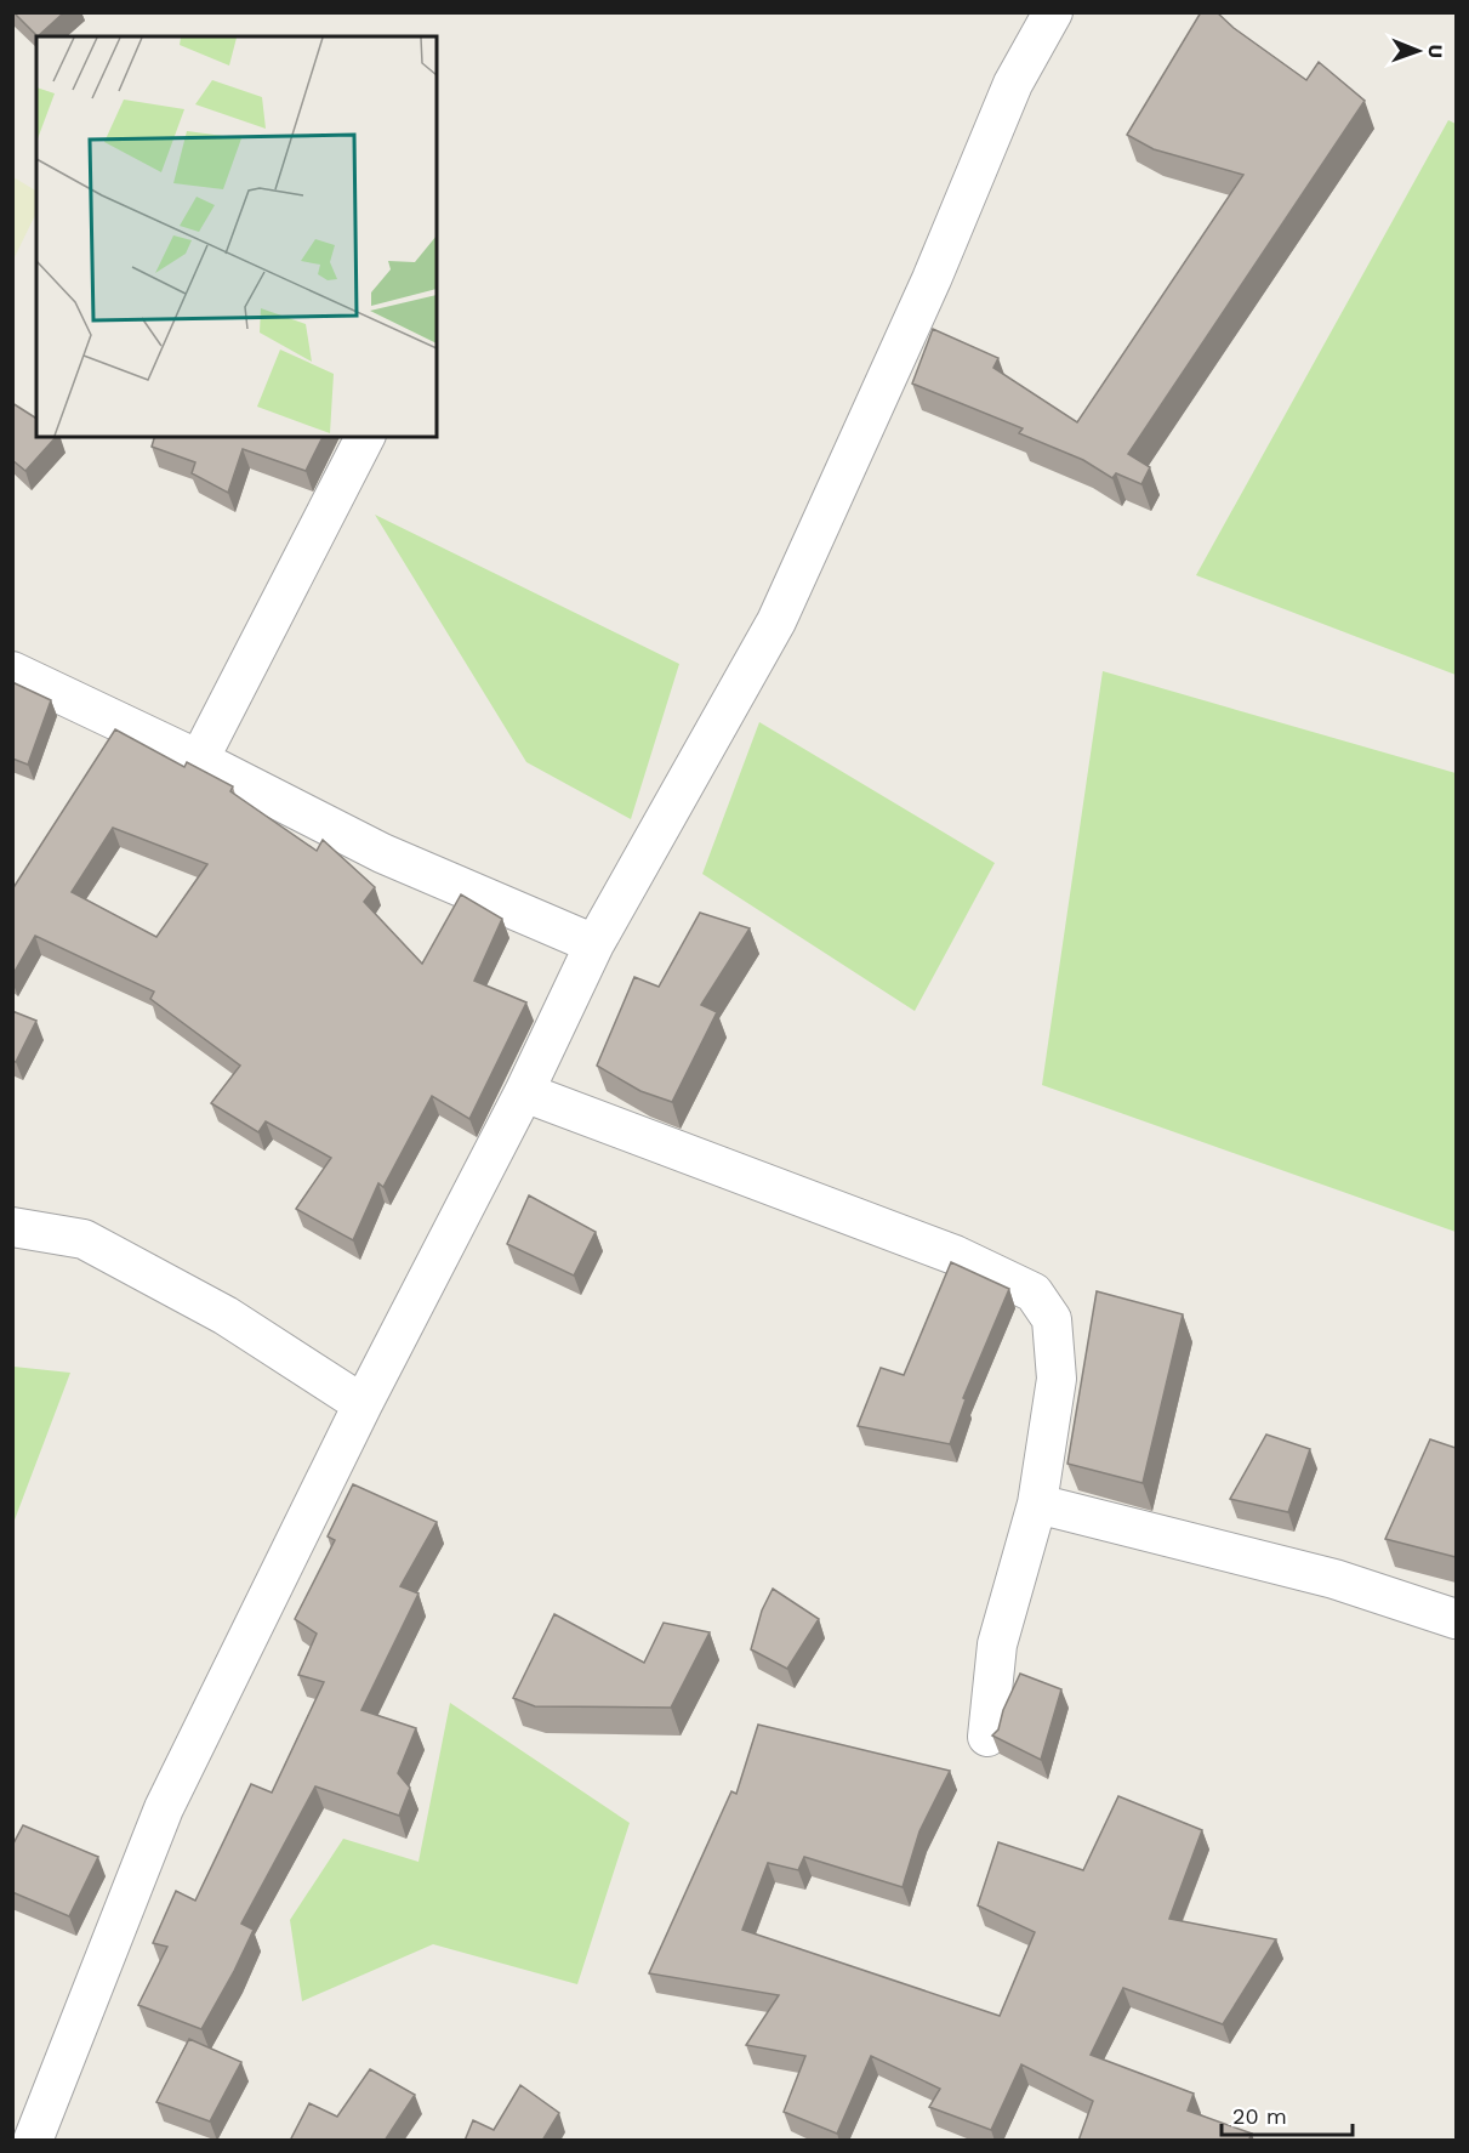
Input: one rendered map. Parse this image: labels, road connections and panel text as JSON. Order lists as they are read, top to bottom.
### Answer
{
  "scale_bar": "20 m",
  "north": "right"
}
